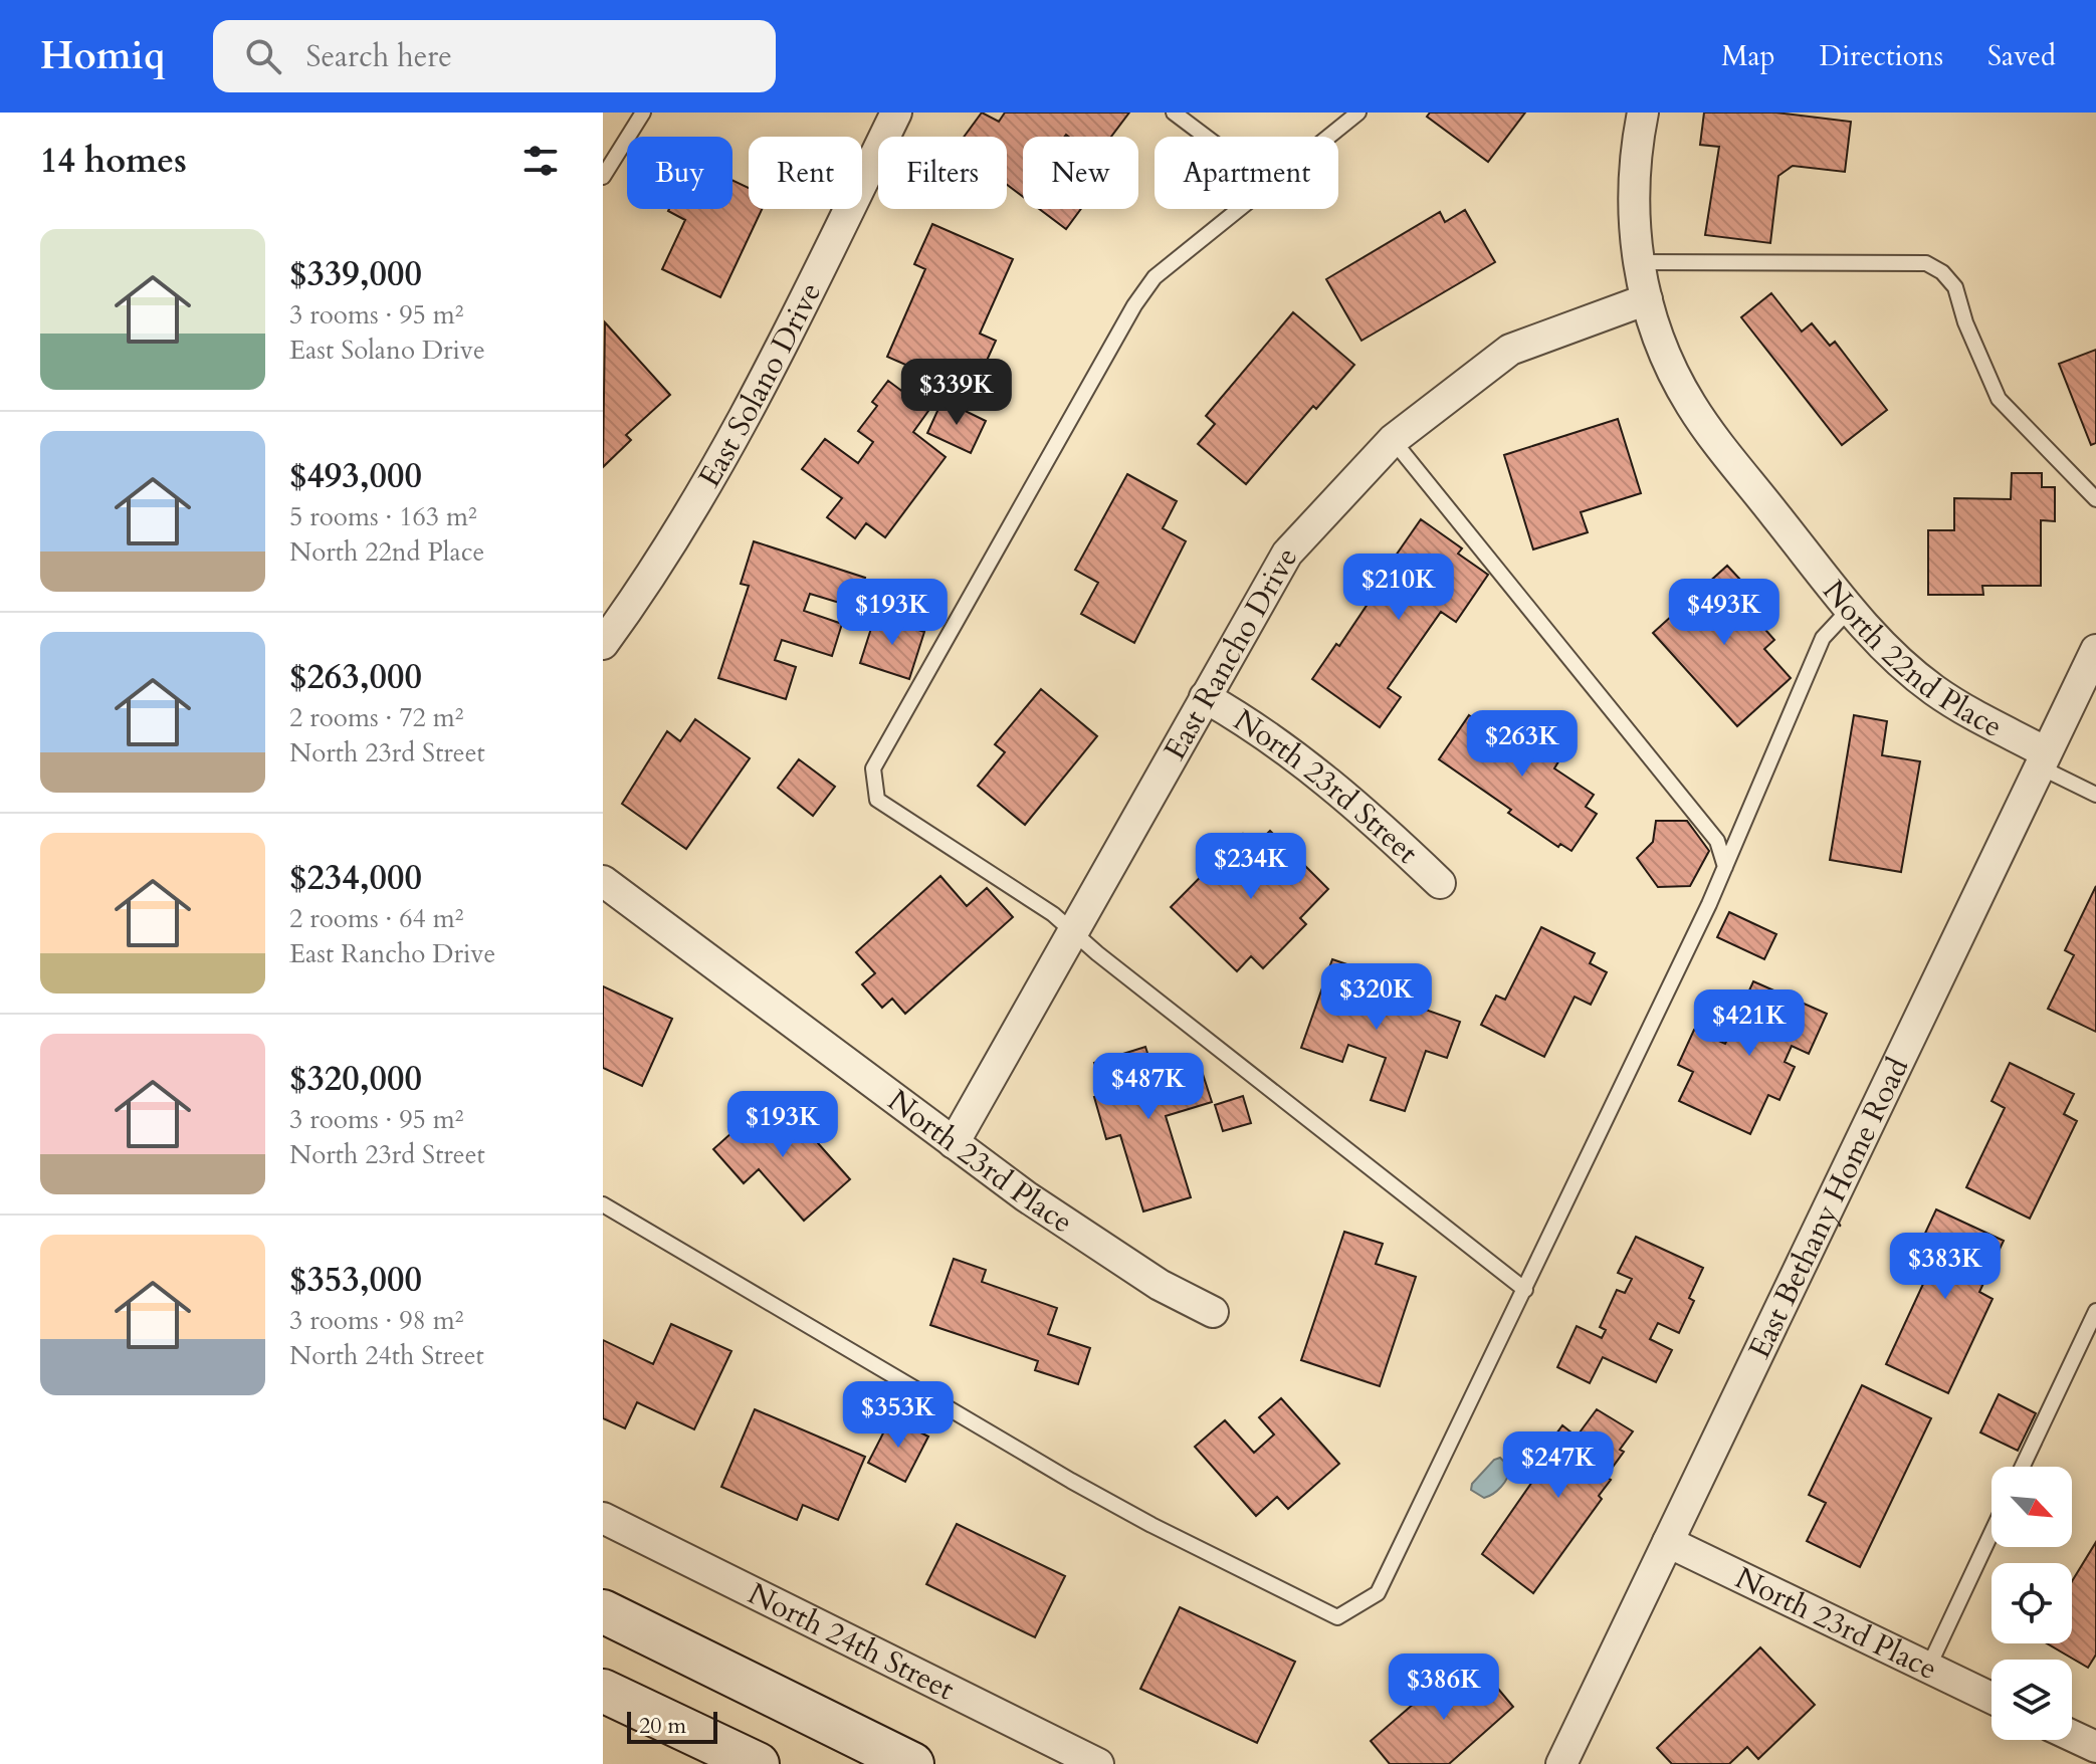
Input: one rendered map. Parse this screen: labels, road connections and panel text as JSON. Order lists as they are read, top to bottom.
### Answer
{
  "streets": {
    "street": [
      "East Solano Drive",
      "East Rancho Drive",
      "North 22nd Place",
      "North 23rd Street",
      "North 23rd Place",
      "East Bethany Home Road",
      "North 24th Street"
    ]
  },
  "crossings": [
    ["East Rancho Drive", "North 22nd Place"],
    ["East Rancho Drive", "North 23rd Street"],
    ["East Rancho Drive", "North 23rd Place"],
    ["North 22nd Place", "East Bethany Home Road"],
    ["North 23rd Place", "East Bethany Home Road"]
  ],
  "scale_bar": "20 m",
  "north": "bottom right",
  "page": {
    "header": "Homiq",
    "search": "Search here",
    "nav": ["Map", "Directions", "Saved"],
    "heading": "14 homes",
    "chip": [
      "Buy",
      "Rent",
      "Filters",
      "New",
      "Apartment"
    ],
    "list": [
      {
        "name": "$339,000",
        "note": "3 rooms · 95 m² · East Solano Drive"
      },
      {
        "name": "$493,000",
        "note": "5 rooms · 163 m² · North 22nd Place"
      },
      {
        "name": "$263,000",
        "note": "2 rooms · 72 m² · North 23rd Street"
      },
      {
        "name": "$234,000",
        "note": "2 rooms · 64 m² · East Rancho Drive"
      },
      {
        "name": "$320,000",
        "note": "3 rooms · 95 m² · North 23rd Street"
      },
      {
        "name": "$353,000",
        "note": "3 rooms · 98 m² · North 24th Street"
      }
    ],
    "price": [
      "$339K",
      "$210K",
      "$193K",
      "$493K",
      "$263K",
      "$234K",
      "$320K",
      "$421K",
      "$487K",
      "$193K",
      "$383K",
      "$353K",
      "$247K",
      "$386K"
    ],
    "scale": "20 m"
  }
}
